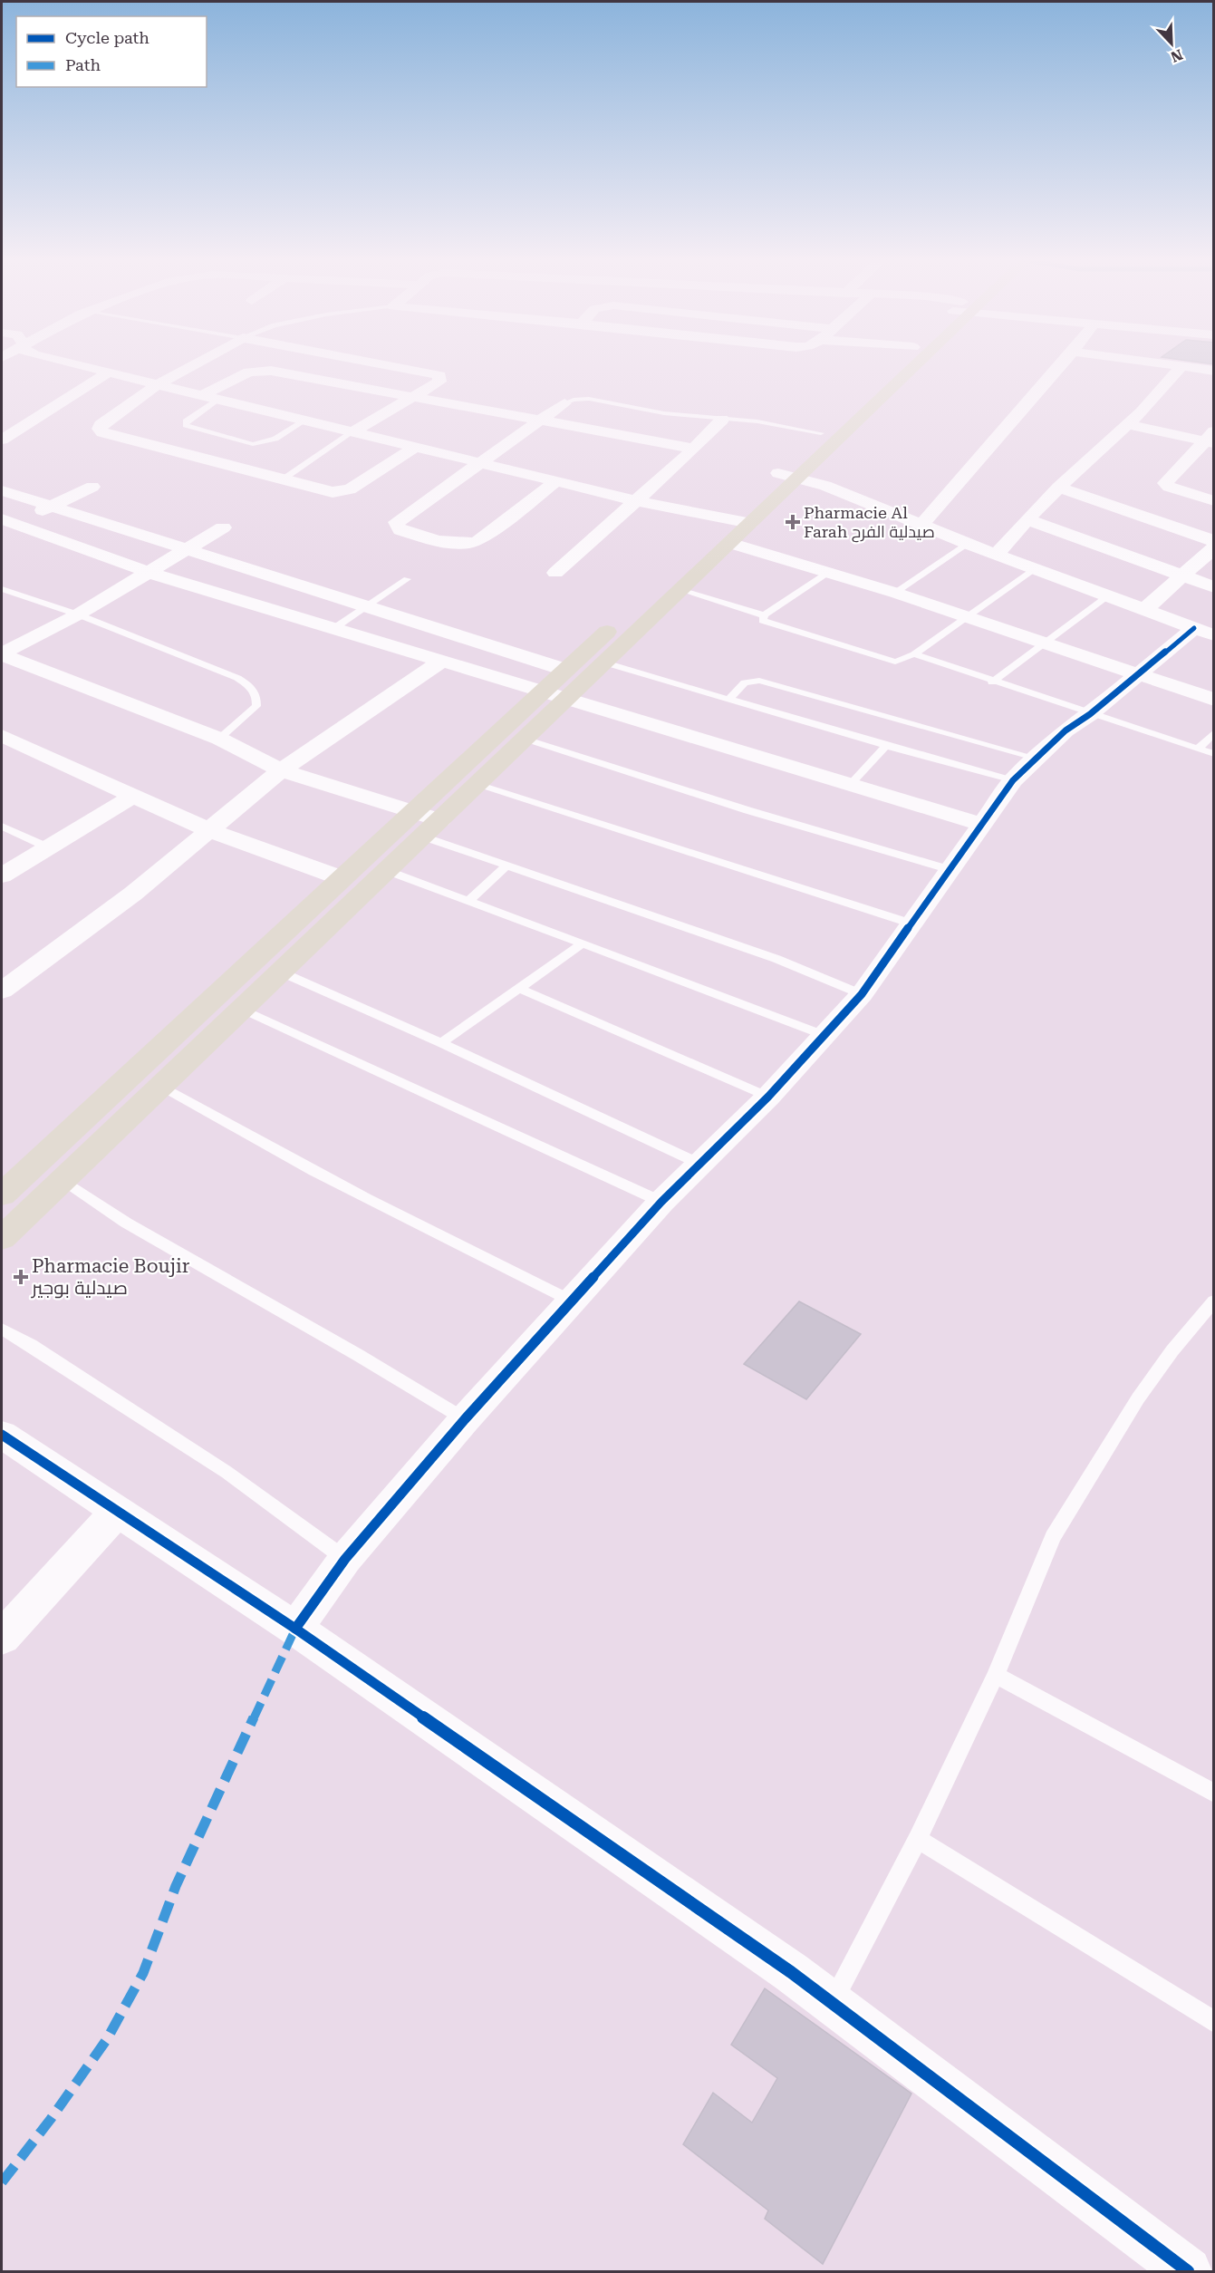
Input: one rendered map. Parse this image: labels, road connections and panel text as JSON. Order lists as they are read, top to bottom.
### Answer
{
  "places": {
    "health": ["Pharmacie Al Farah صيدلية الفرح", "Pharmacie Boujir صيدلية بوجير"]
  },
  "legend": ["Cycle path", "Path"],
  "north": "bottom right"
}
